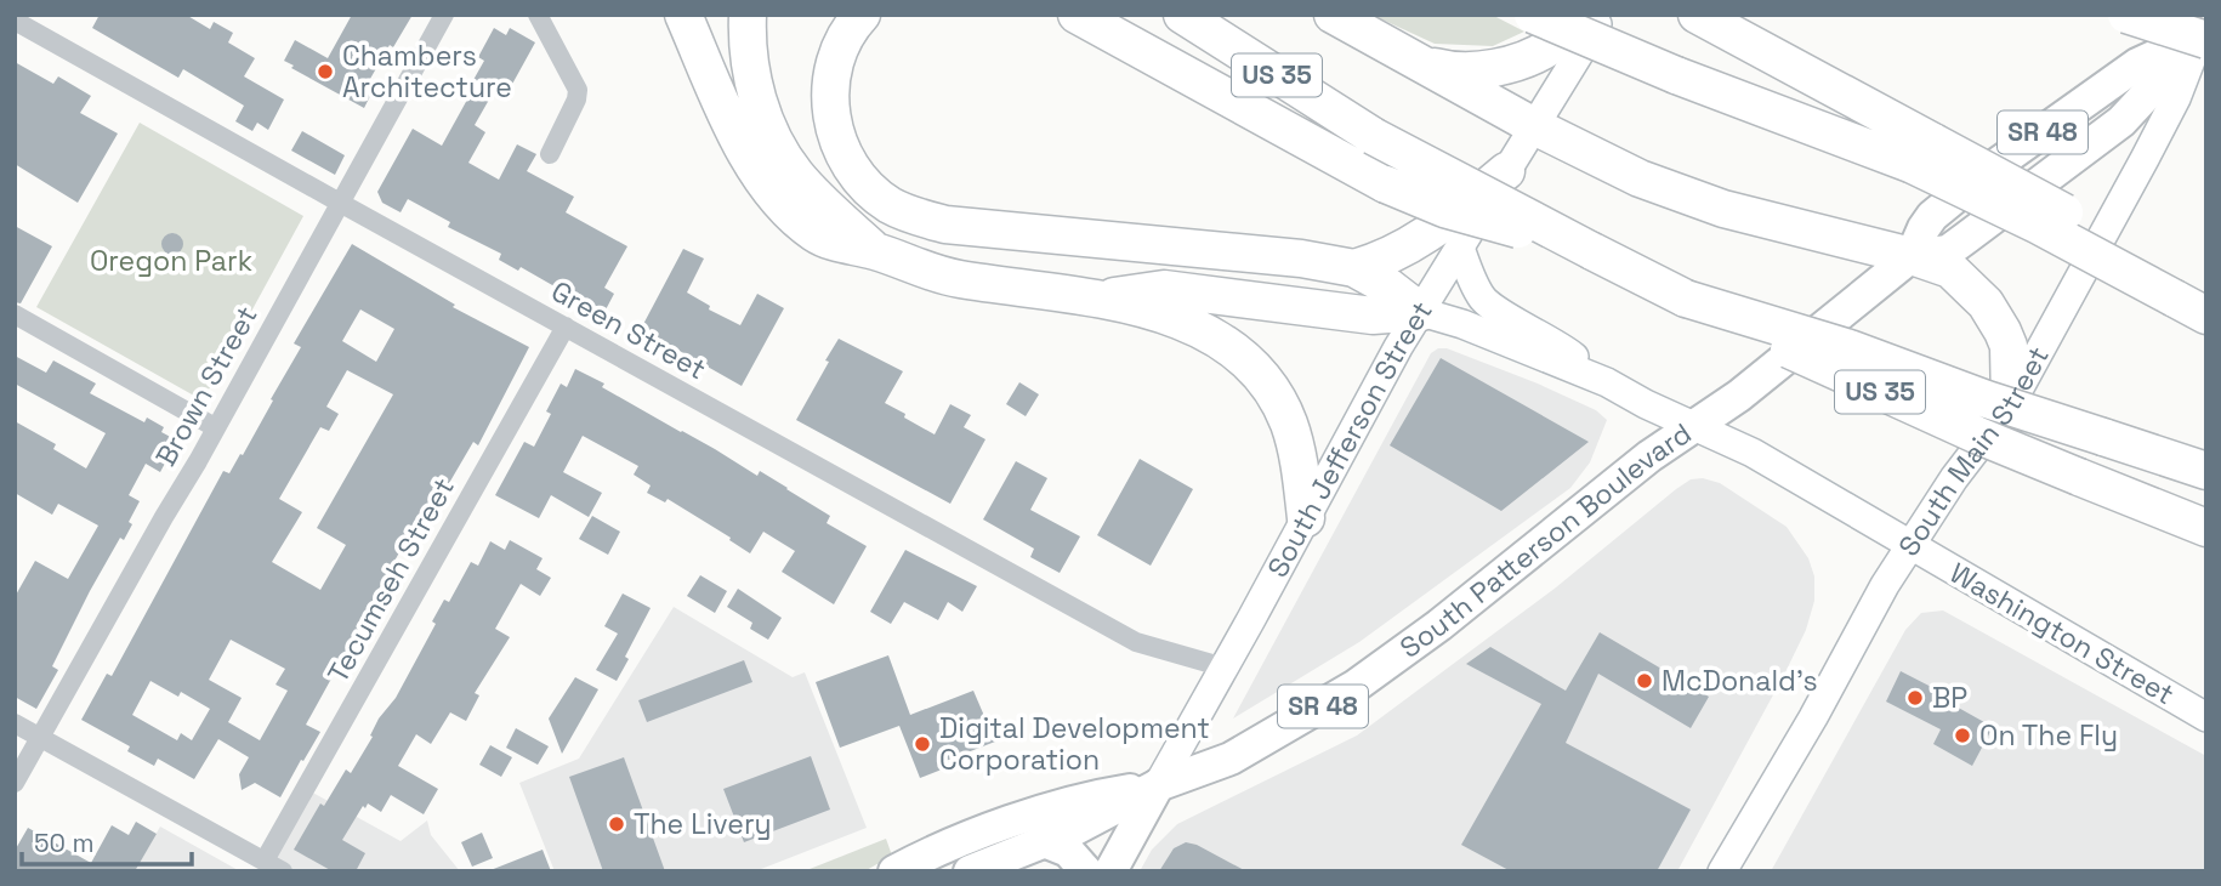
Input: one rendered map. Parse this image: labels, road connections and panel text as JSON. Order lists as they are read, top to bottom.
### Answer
{
  "streets": {
    "highway": ["US 35"],
    "main road": ["SR 48", "South Jefferson Street", "South Patterson Boulevard"],
    "street": [
      "Green Street",
      "Brown Street",
      "South Main Street",
      "Tecumseh Street",
      "Washington Street"
    ]
  },
  "crossings": [
    ["Green Street", "Brown Street"],
    ["Green Street", "South Jefferson Street"],
    ["Green Street", "Tecumseh Street"],
    ["South Jefferson Street", "South Patterson Boulevard"],
    ["South Main Street", "South Patterson Boulevard"],
    ["South Main Street", "Washington Street"],
    ["South Patterson Boulevard", "Washington Street"]
  ],
  "parks": ["Oregon Park"],
  "places": [
    "Chambers Architecture",
    "McDonald's",
    "BP",
    "On The Fly",
    "Digital Development Corporation",
    "The Livery"
  ],
  "scale_bar": "50 m"
}
